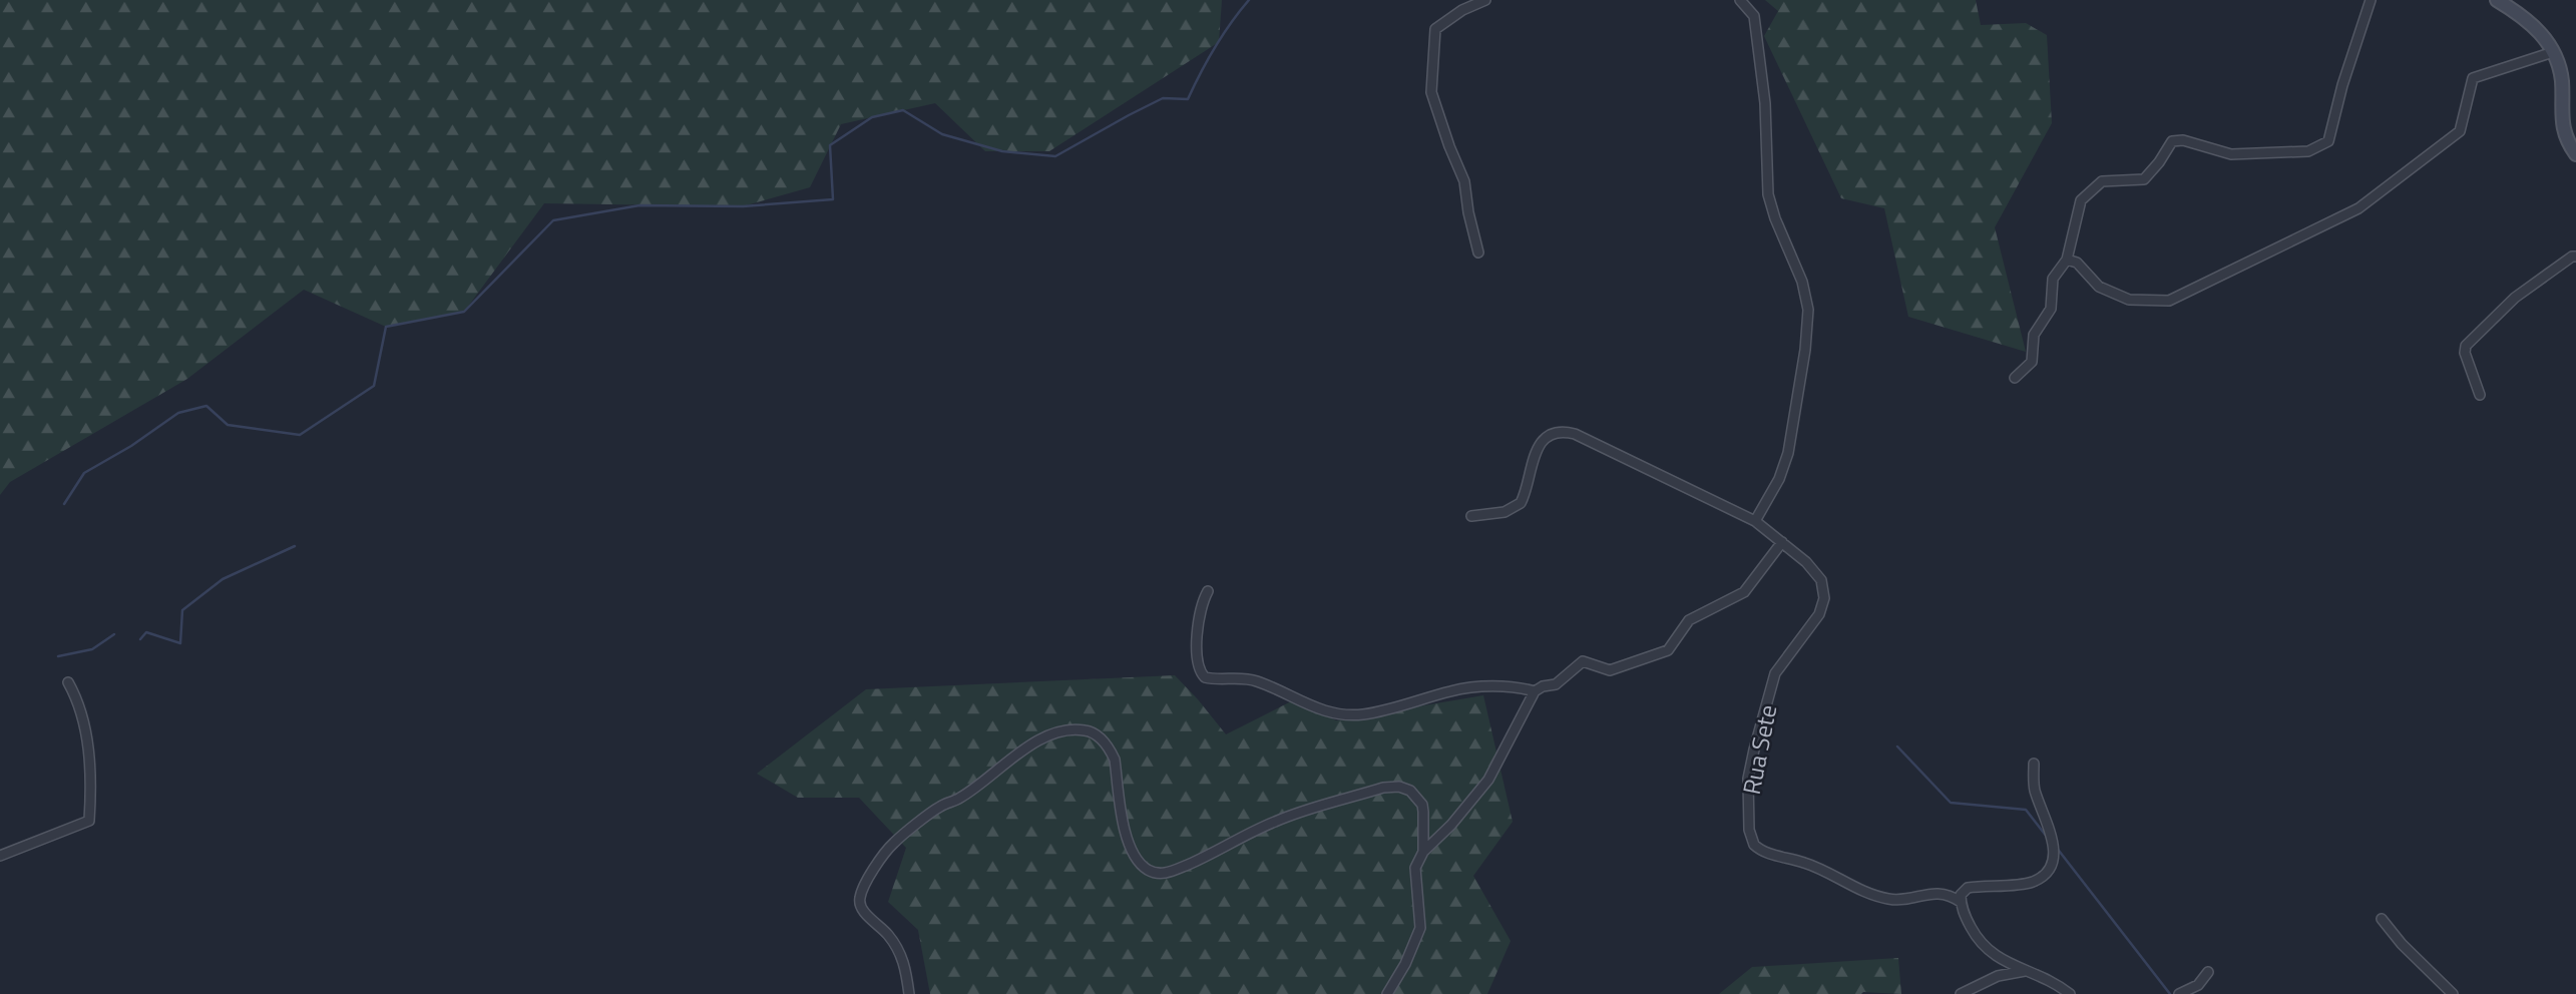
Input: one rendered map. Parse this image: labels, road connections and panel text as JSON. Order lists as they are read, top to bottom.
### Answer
{
  "streets": {
    "street": ["Rua Sete"]
  }
}
